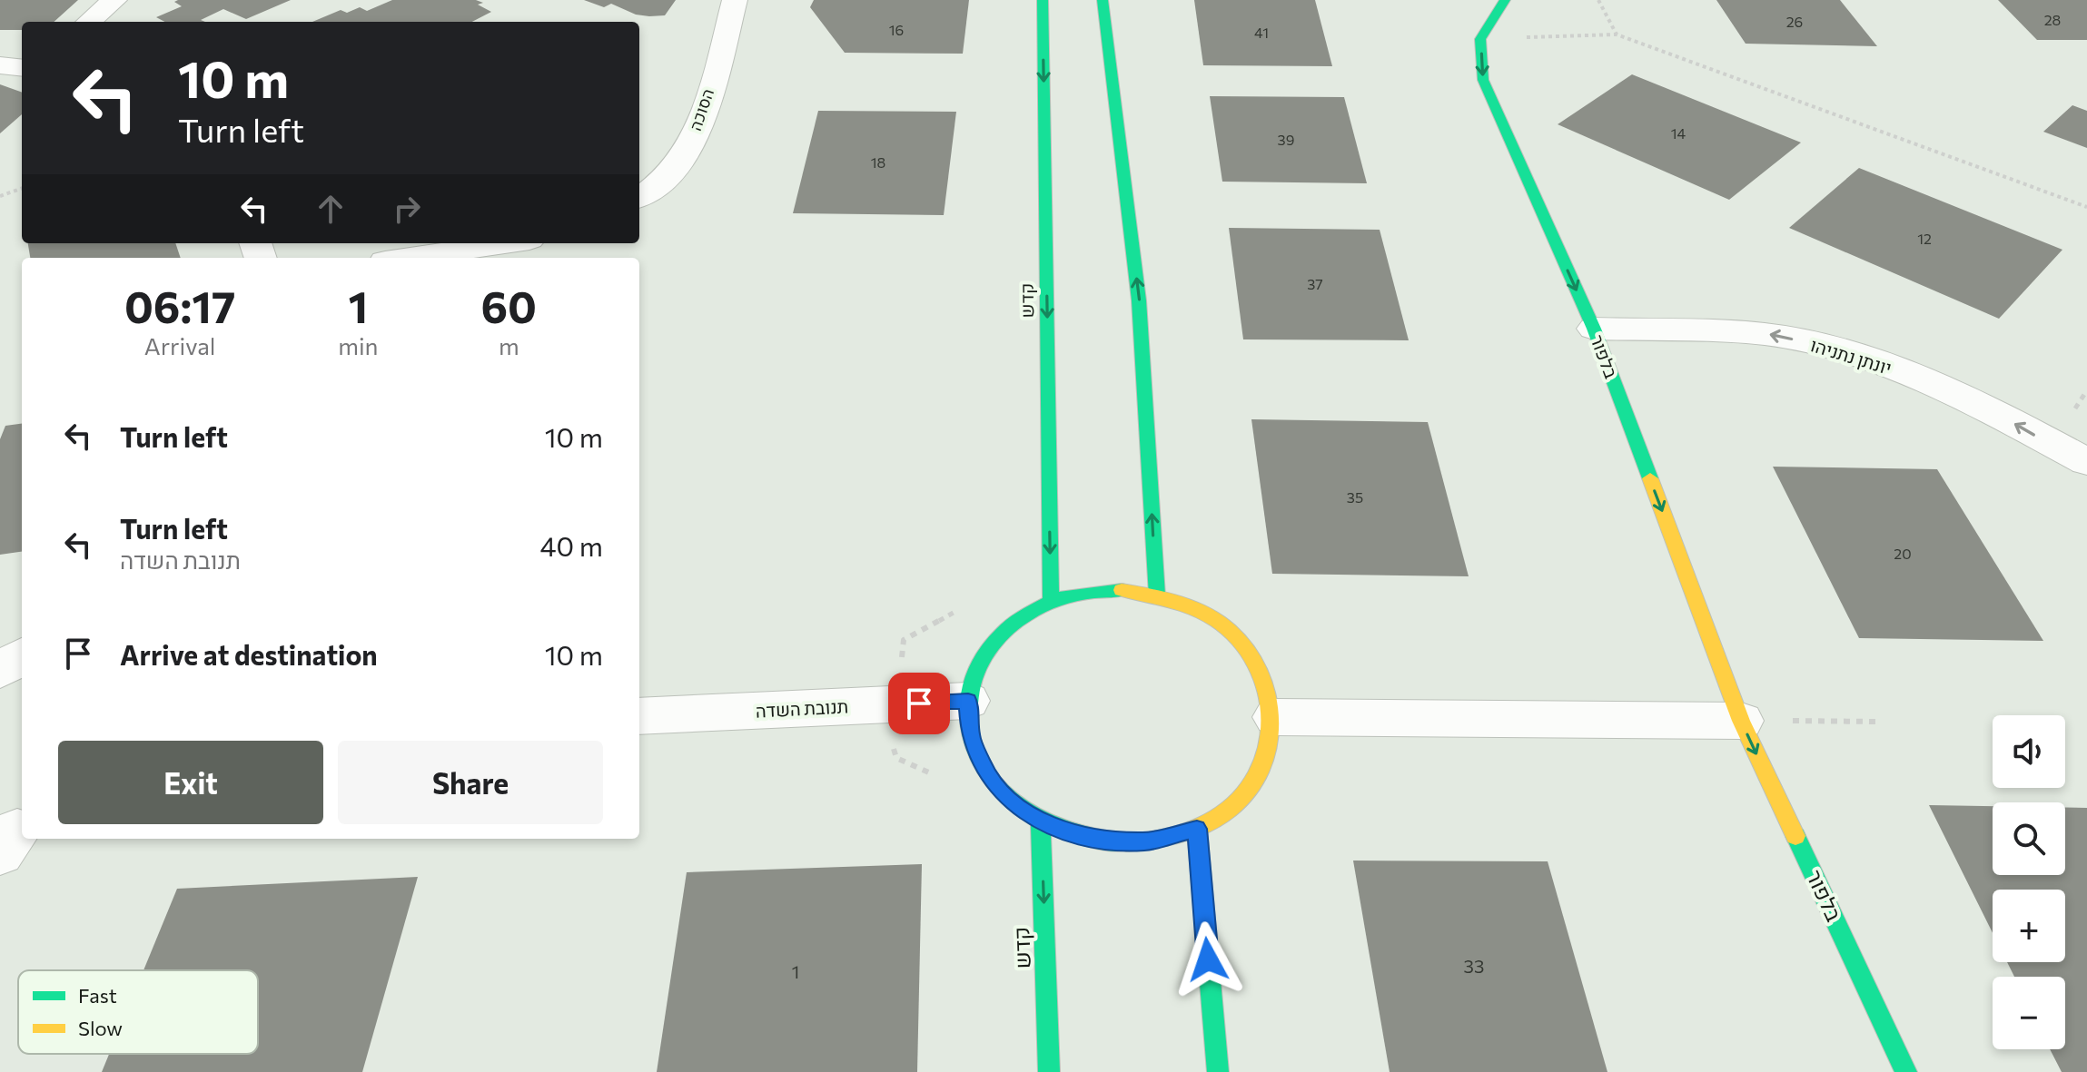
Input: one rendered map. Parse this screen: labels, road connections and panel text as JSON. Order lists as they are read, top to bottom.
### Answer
{
  "streets": {
    "main road": ["קדש", "בלפור"],
    "street": ["הסוכה", "יונתן נתניהו", "תנובת השדה"]
  },
  "crossings": [
    ["בלפור", "יונתן נתניהו"]
  ],
  "one_way": ["בלפור", "יונתן נתניהו"],
  "house_numbers": [
    "28",
    "26",
    "16",
    "41",
    "14",
    "39",
    "18",
    "12",
    "37",
    "35",
    "20",
    "33",
    "1"
  ],
  "legend": ["Fast", "Slow"],
  "page": {
    "turn": ["10 m", "Turn left"],
    "eta": [
      "06:17",
      "Arrival",
      "1",
      "min",
      "60",
      "m"
    ],
    "list": [
      {
        "name": "Turn left",
        "value": "10 m"
      },
      {
        "name": "Turn left",
        "note": "תנובת השדה",
        "value": "40 m"
      },
      {
        "name": "Arrive at destination",
        "value": "10 m"
      }
    ],
    "map_buttons": ["+", "−"],
    "buttons": ["Exit", "Share"]
  }
}
